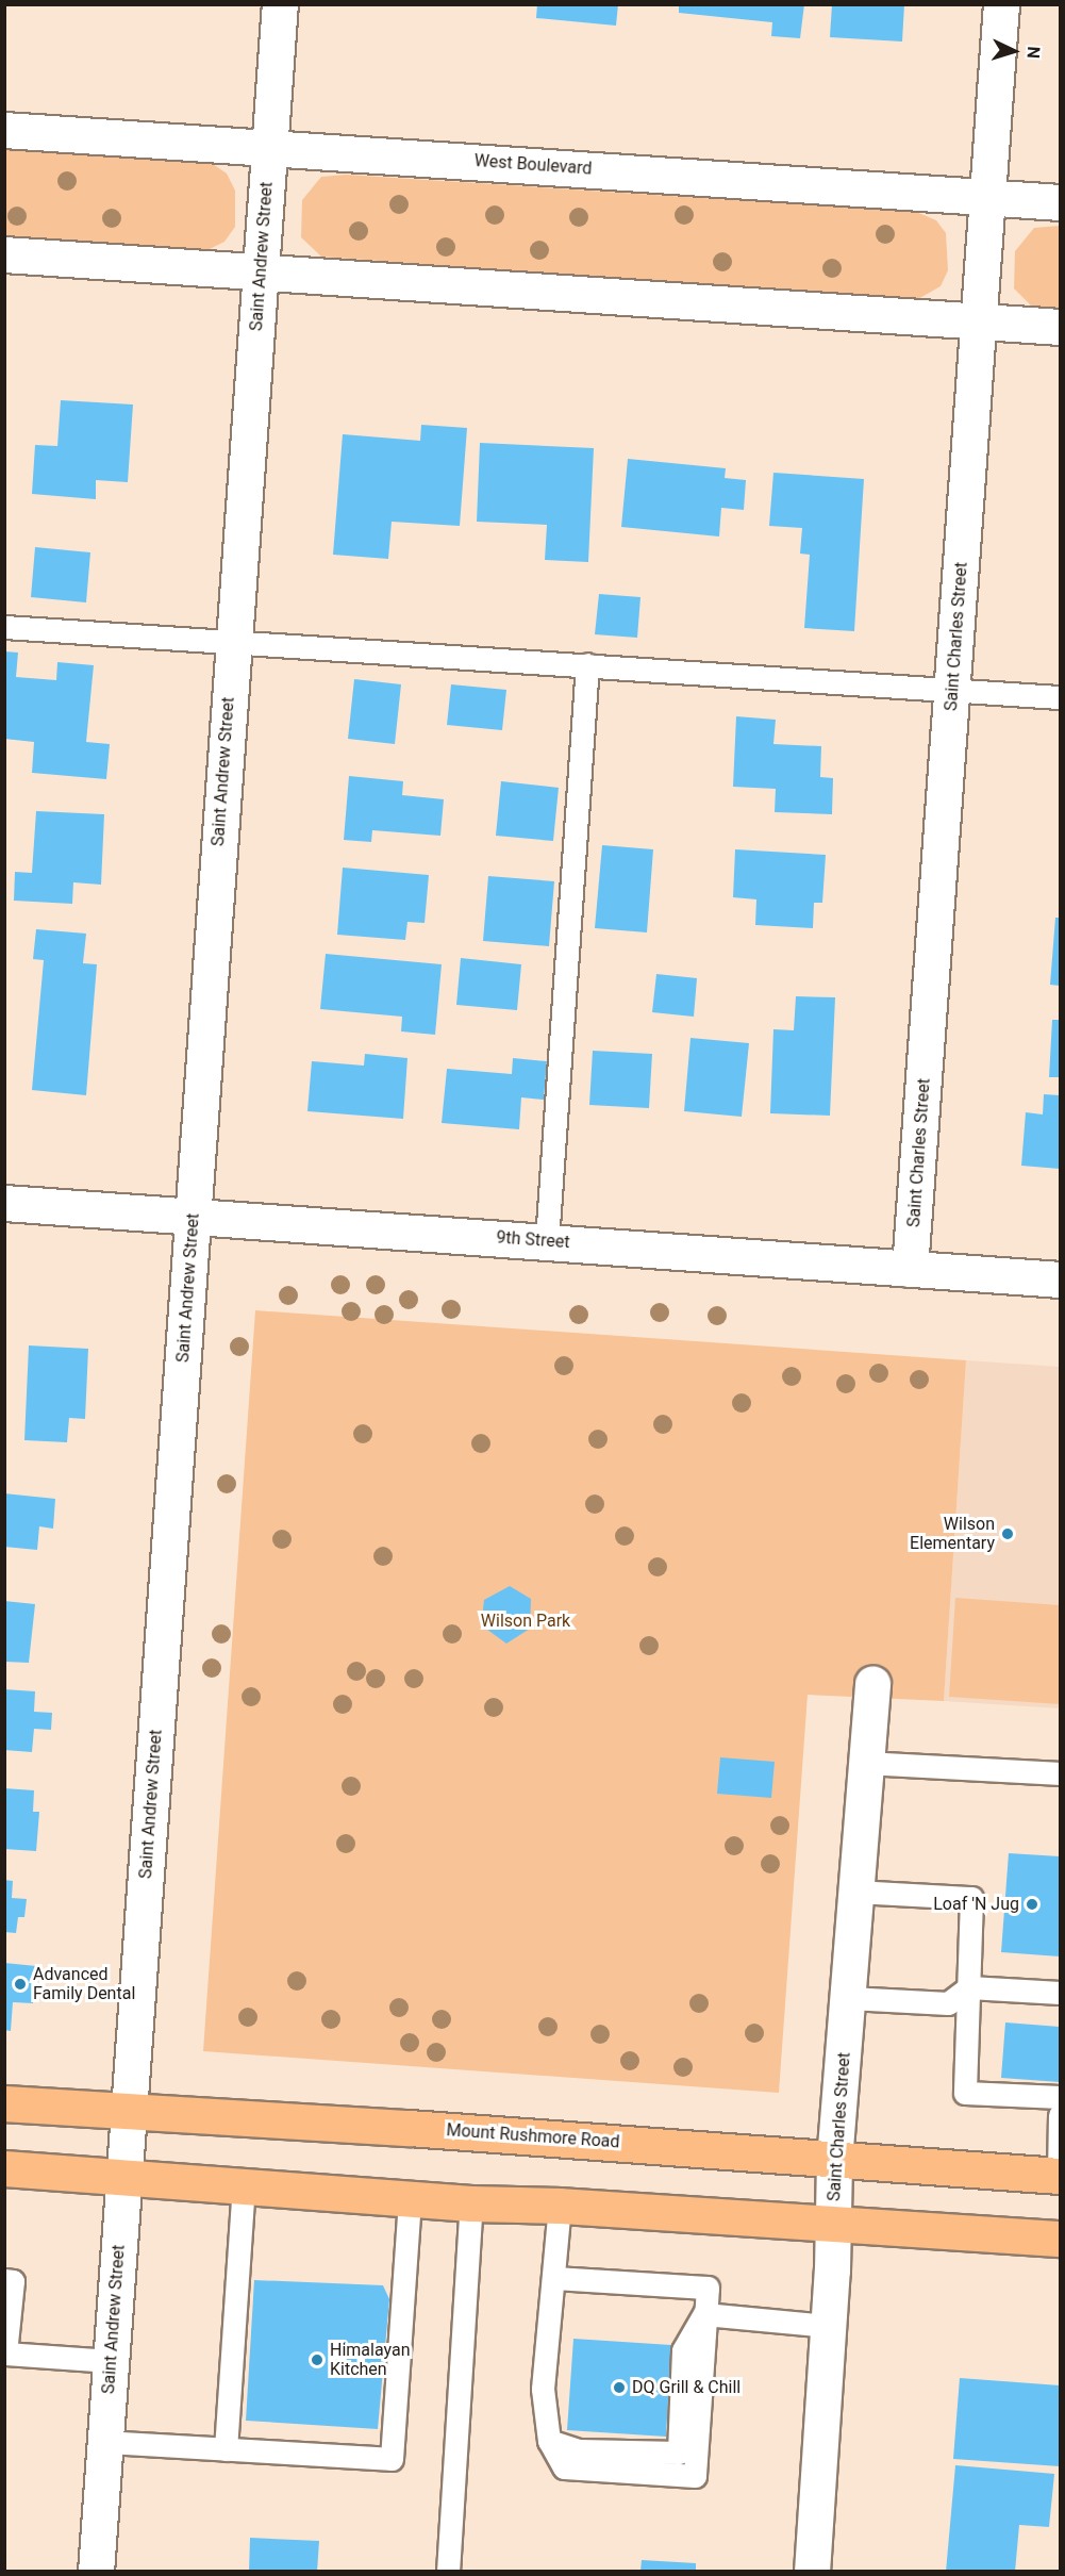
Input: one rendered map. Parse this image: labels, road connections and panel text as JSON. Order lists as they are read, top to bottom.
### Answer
{
  "streets": {
    "highway": ["Mount Rushmore Road"],
    "street": [
      "West Boulevard",
      "Saint Andrew Street",
      "Saint Charles Street",
      "9th Street"
    ]
  },
  "crossings": [
    ["West Boulevard", "Saint Andrew Street"],
    ["West Boulevard", "Saint Charles Street"],
    ["Saint Andrew Street", "9th Street"],
    ["Saint Andrew Street", "Mount Rushmore Road"],
    ["Saint Charles Street", "9th Street"],
    ["Saint Charles Street", "Mount Rushmore Road"]
  ],
  "parks": ["Wilson Park"],
  "places": [
    "Wilson Elementary",
    "Loaf 'N Jug",
    "Advanced Family Dental",
    "Himalayan Kitchen",
    "DQ Grill & Chill"
  ],
  "north": "right"
}
